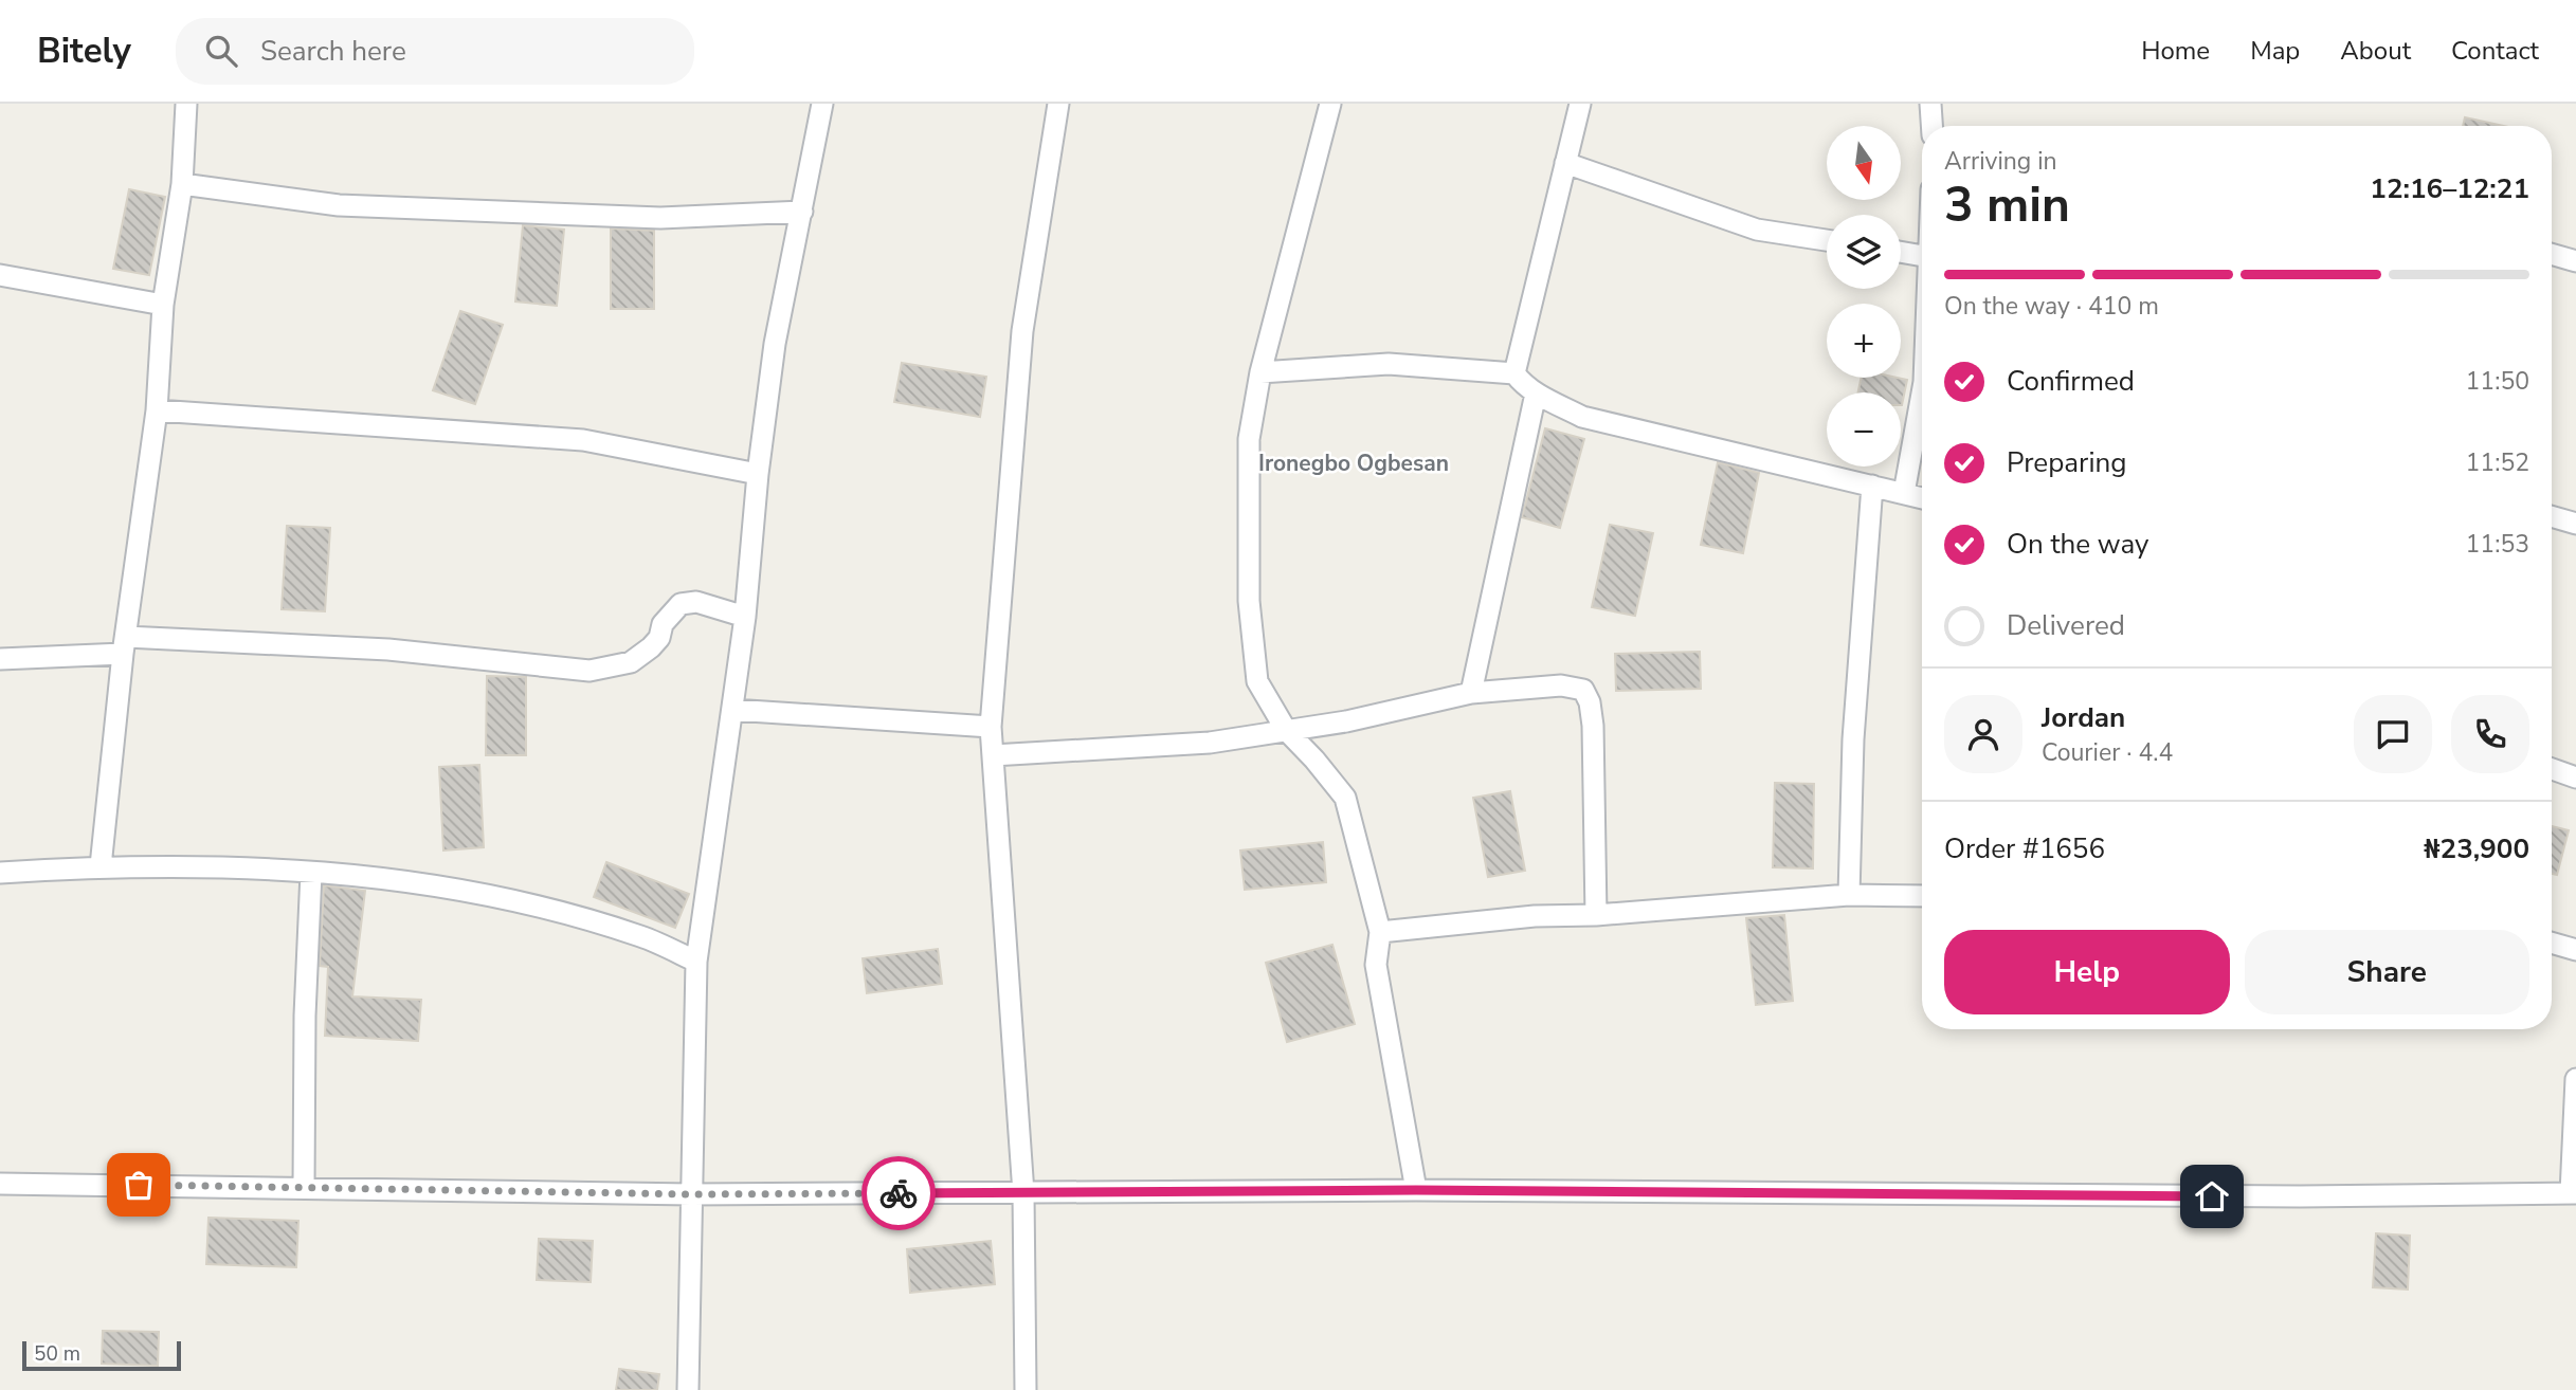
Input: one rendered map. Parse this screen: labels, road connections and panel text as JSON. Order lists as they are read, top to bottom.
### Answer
{
  "districts": ["Ironegbo Ogbesan"],
  "scale_bar": "50 m",
  "north": "bottom",
  "page": {
    "header": "Bitely",
    "search": "Search here",
    "nav": [
      "Home",
      "Map",
      "About",
      "Contact"
    ],
    "map_buttons": ["+", "−"],
    "heading": ["3 min", "Arriving in", "12:16–12:21"],
    "panel": [
      "Jordan",
      "Courier · 4.4",
      "Order #1656",
      "₦23,900"
    ],
    "bar": "On the way · 410 m",
    "list": [
      ["Confirmed", "11:50"],
      ["Preparing", "11:52"],
      ["On the way", "11:53"],
      "Delivered"
    ],
    "buttons": ["Help", "Share"],
    "scale": "50 m"
  }
}
